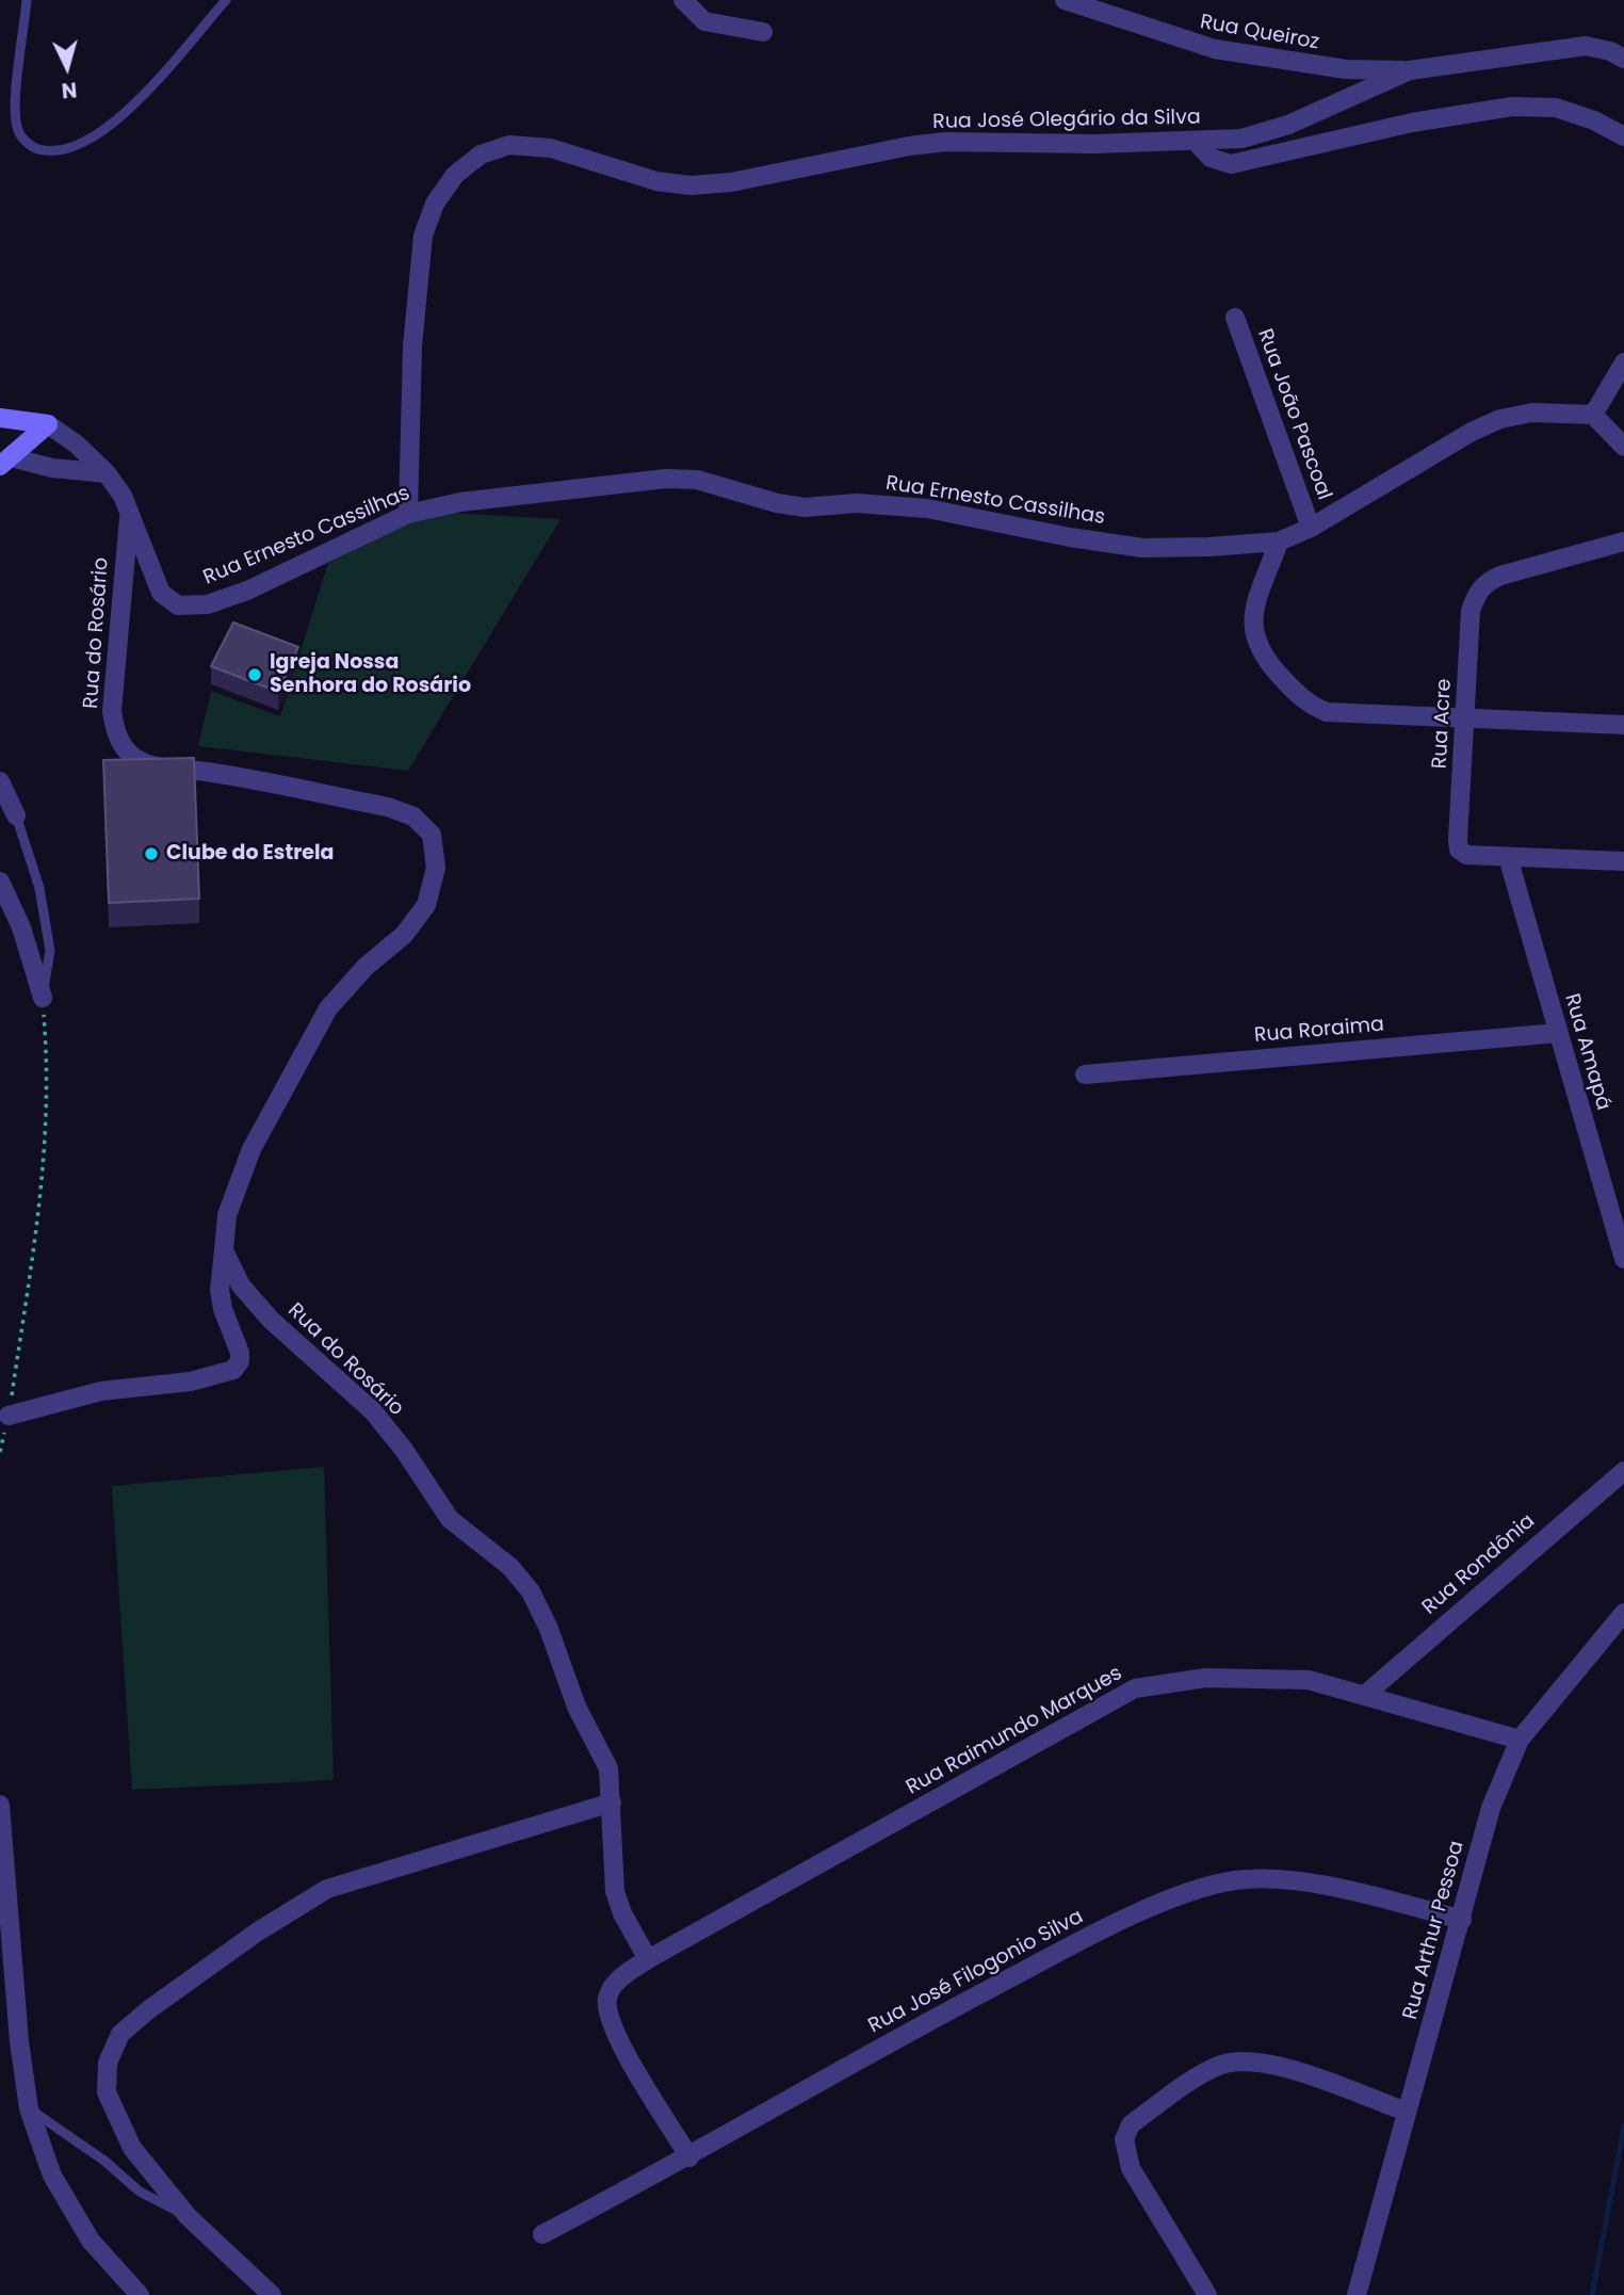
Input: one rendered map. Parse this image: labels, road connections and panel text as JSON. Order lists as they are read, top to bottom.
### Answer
{
  "streets": {
    "street": [
      "Rua Queiroz",
      "Rua José Olegário da Silva",
      "Rua João Pascoal",
      "Rua Ernesto Cassilhas",
      "Rua do Rosário",
      "Rua Acre",
      "Rua Roraima",
      "Rua Amapá",
      "Rua Rondônia",
      "Rua Raimundo Marques",
      "Rua Arthur Pessoa",
      "Rua José Filogonio Silva"
    ]
  },
  "crossings": [
    ["Rua Queiroz", "Rua José Olegário da Silva"],
    ["Rua José Olegário da Silva", "Rua Ernesto Cassilhas"],
    ["Rua João Pascoal", "Rua Ernesto Cassilhas"],
    ["Rua Ernesto Cassilhas", "Rua do Rosário"],
    ["Rua do Rosário", "Rua Raimundo Marques"],
    ["Rua Acre", "Rua Amapá"],
    ["Rua Roraima", "Rua Amapá"],
    ["Rua Rondônia", "Rua Raimundo Marques"],
    ["Rua Raimundo Marques", "Rua Arthur Pessoa"],
    ["Rua Arthur Pessoa", "Rua José Filogonio Silva"]
  ],
  "places": ["Igreja Nossa Senhora do Rosário", "Clube do Estrela"],
  "north": "bottom"
}
